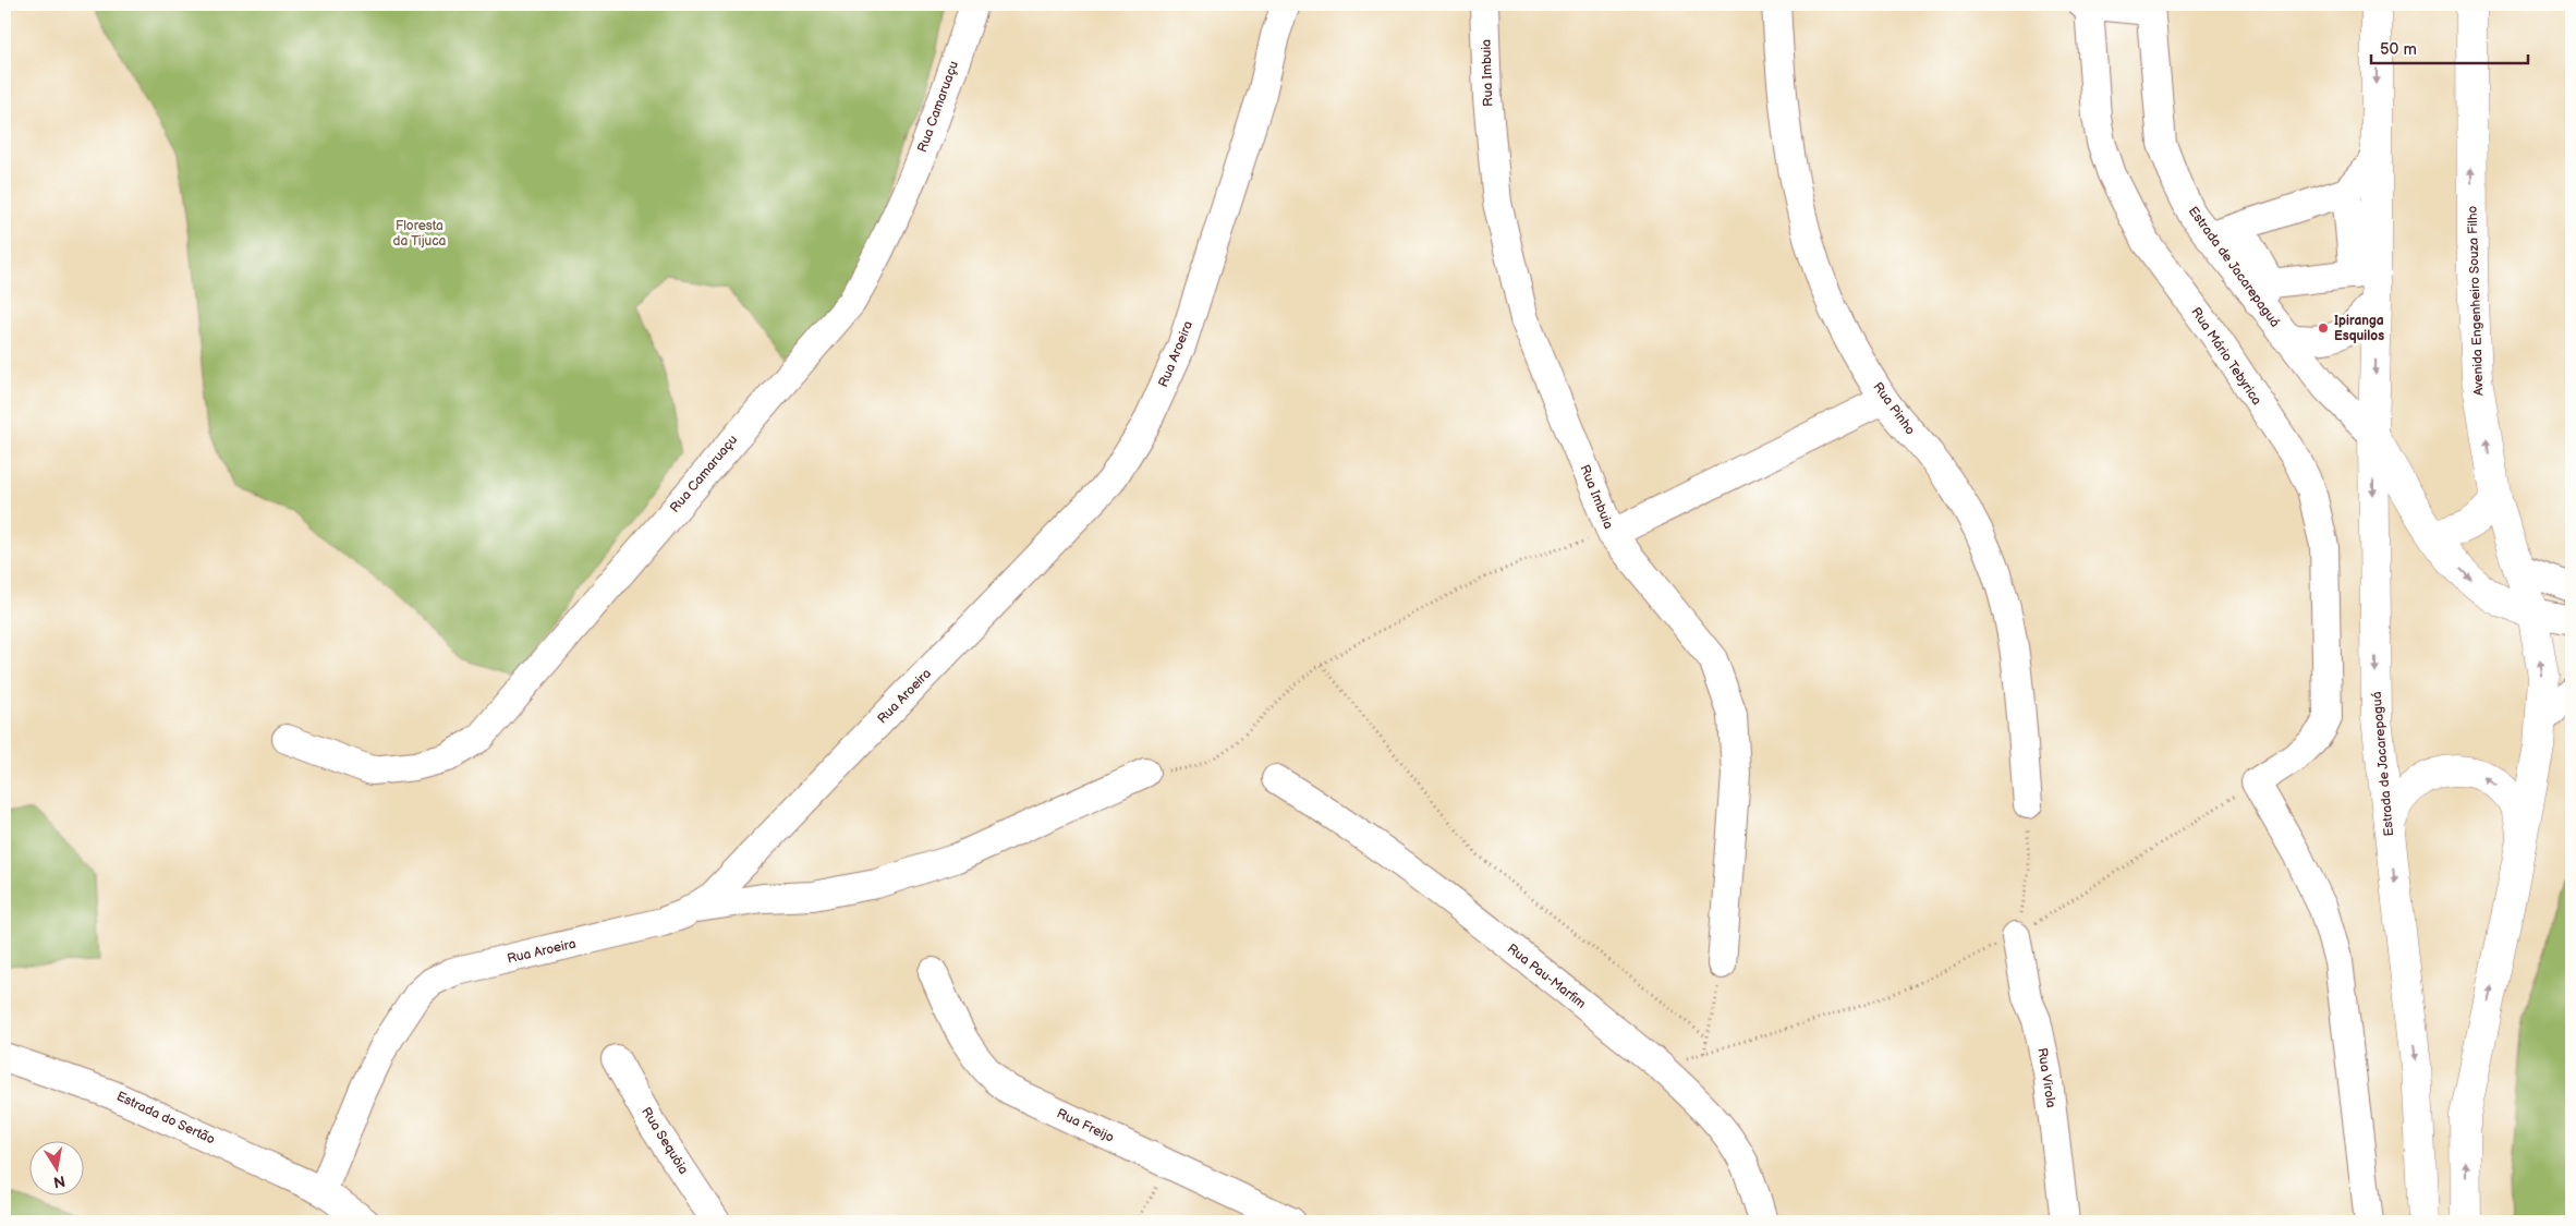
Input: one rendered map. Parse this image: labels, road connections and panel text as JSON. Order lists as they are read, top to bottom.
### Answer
{
  "streets": {
    "main road": ["Estrada de Jacarepaguá", "Avenida Engenheiro Souza Filho"],
    "street": [
      "Rua Imbuia",
      "Rua Camaruaçu",
      "Rua Aroeira",
      "Rua Mário Tebyrica",
      "Rua Pinho",
      "Rua Pau-Marfim",
      "Rua Virola",
      "Estrada do Sertão",
      "Rua Freijo",
      "Rua Sequóia"
    ]
  },
  "crossings": [
    ["Rua Aroeira", "Estrada do Sertão"]
  ],
  "parks": ["Floresta da Tijuca"],
  "places": ["Ipiranga Esquilos"],
  "scale_bar": "50 m",
  "north": "bottom"
}
